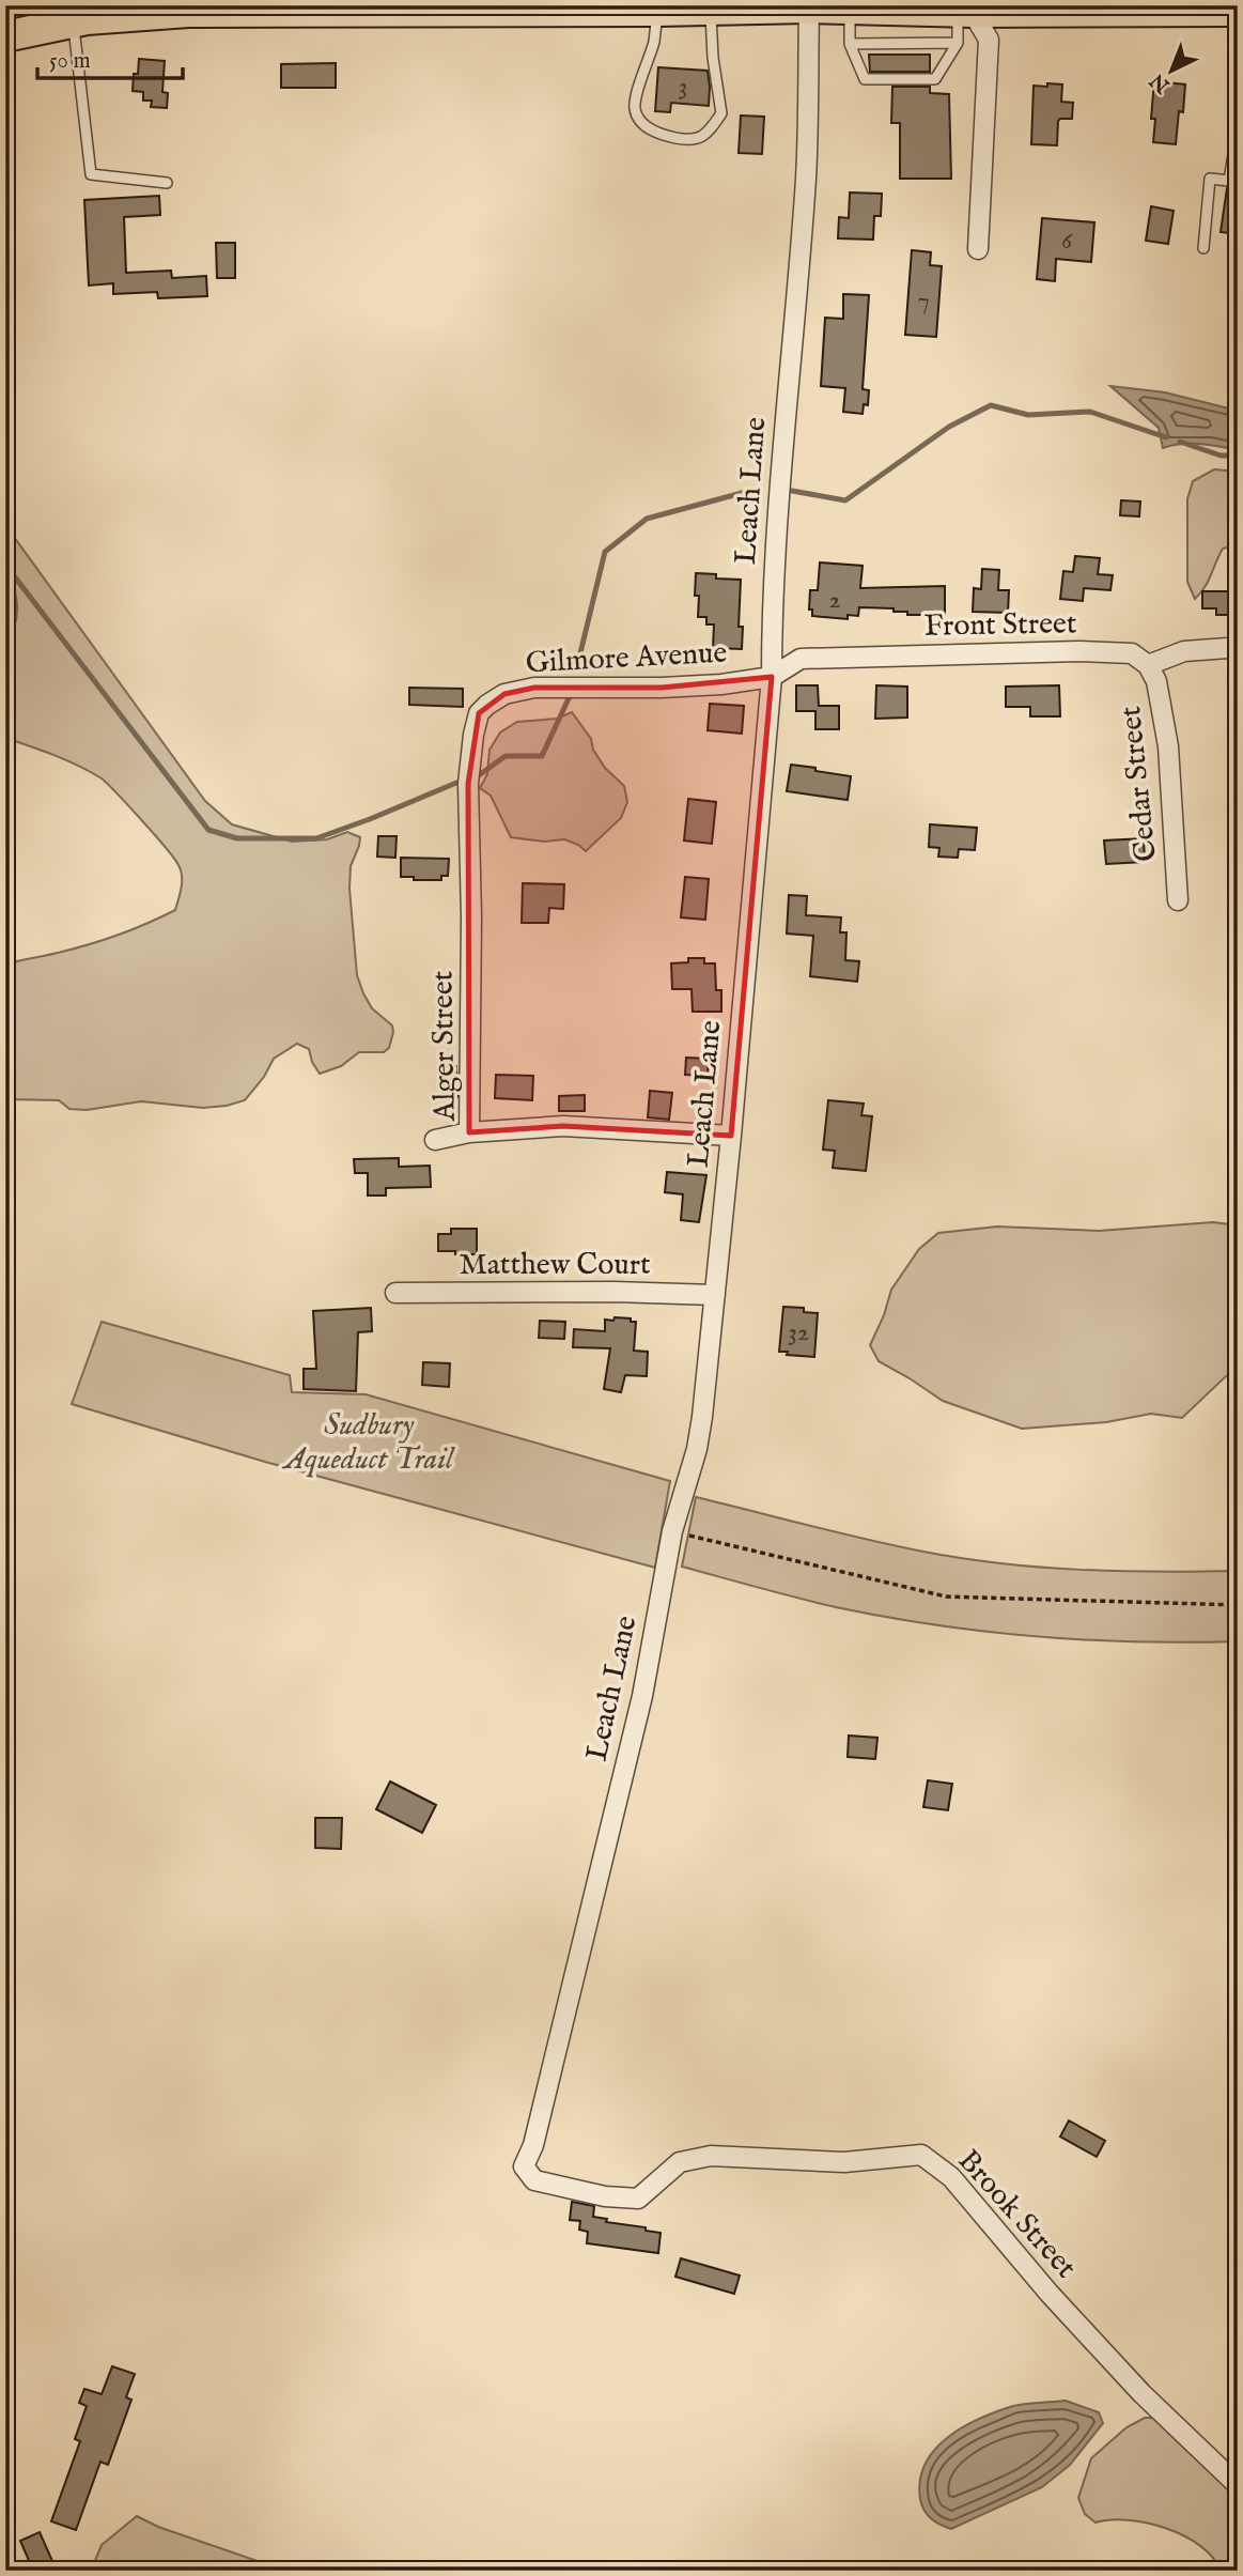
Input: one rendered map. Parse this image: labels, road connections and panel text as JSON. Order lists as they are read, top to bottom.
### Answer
{
  "streets": {
    "street": [
      "Leach Lane",
      "Front Street",
      "Gilmore Avenue",
      "Cedar Street",
      "Alger Street",
      "Matthew Court",
      "Brook Street"
    ]
  },
  "crossings": [
    ["Leach Lane", "Front Street"],
    ["Leach Lane", "Gilmore Avenue"],
    ["Leach Lane", "Alger Street"],
    ["Leach Lane", "Matthew Court"],
    ["Leach Lane", "Brook Street"],
    ["Front Street", "Gilmore Avenue"],
    ["Front Street", "Cedar Street"],
    ["Gilmore Avenue", "Alger Street"]
  ],
  "parks": ["Sudbury Aqueduct Trail"],
  "house_numbers": [
    "3",
    "6",
    "7",
    "2",
    "32"
  ],
  "scale_bar": "50 m",
  "north": "bottom left"
}
